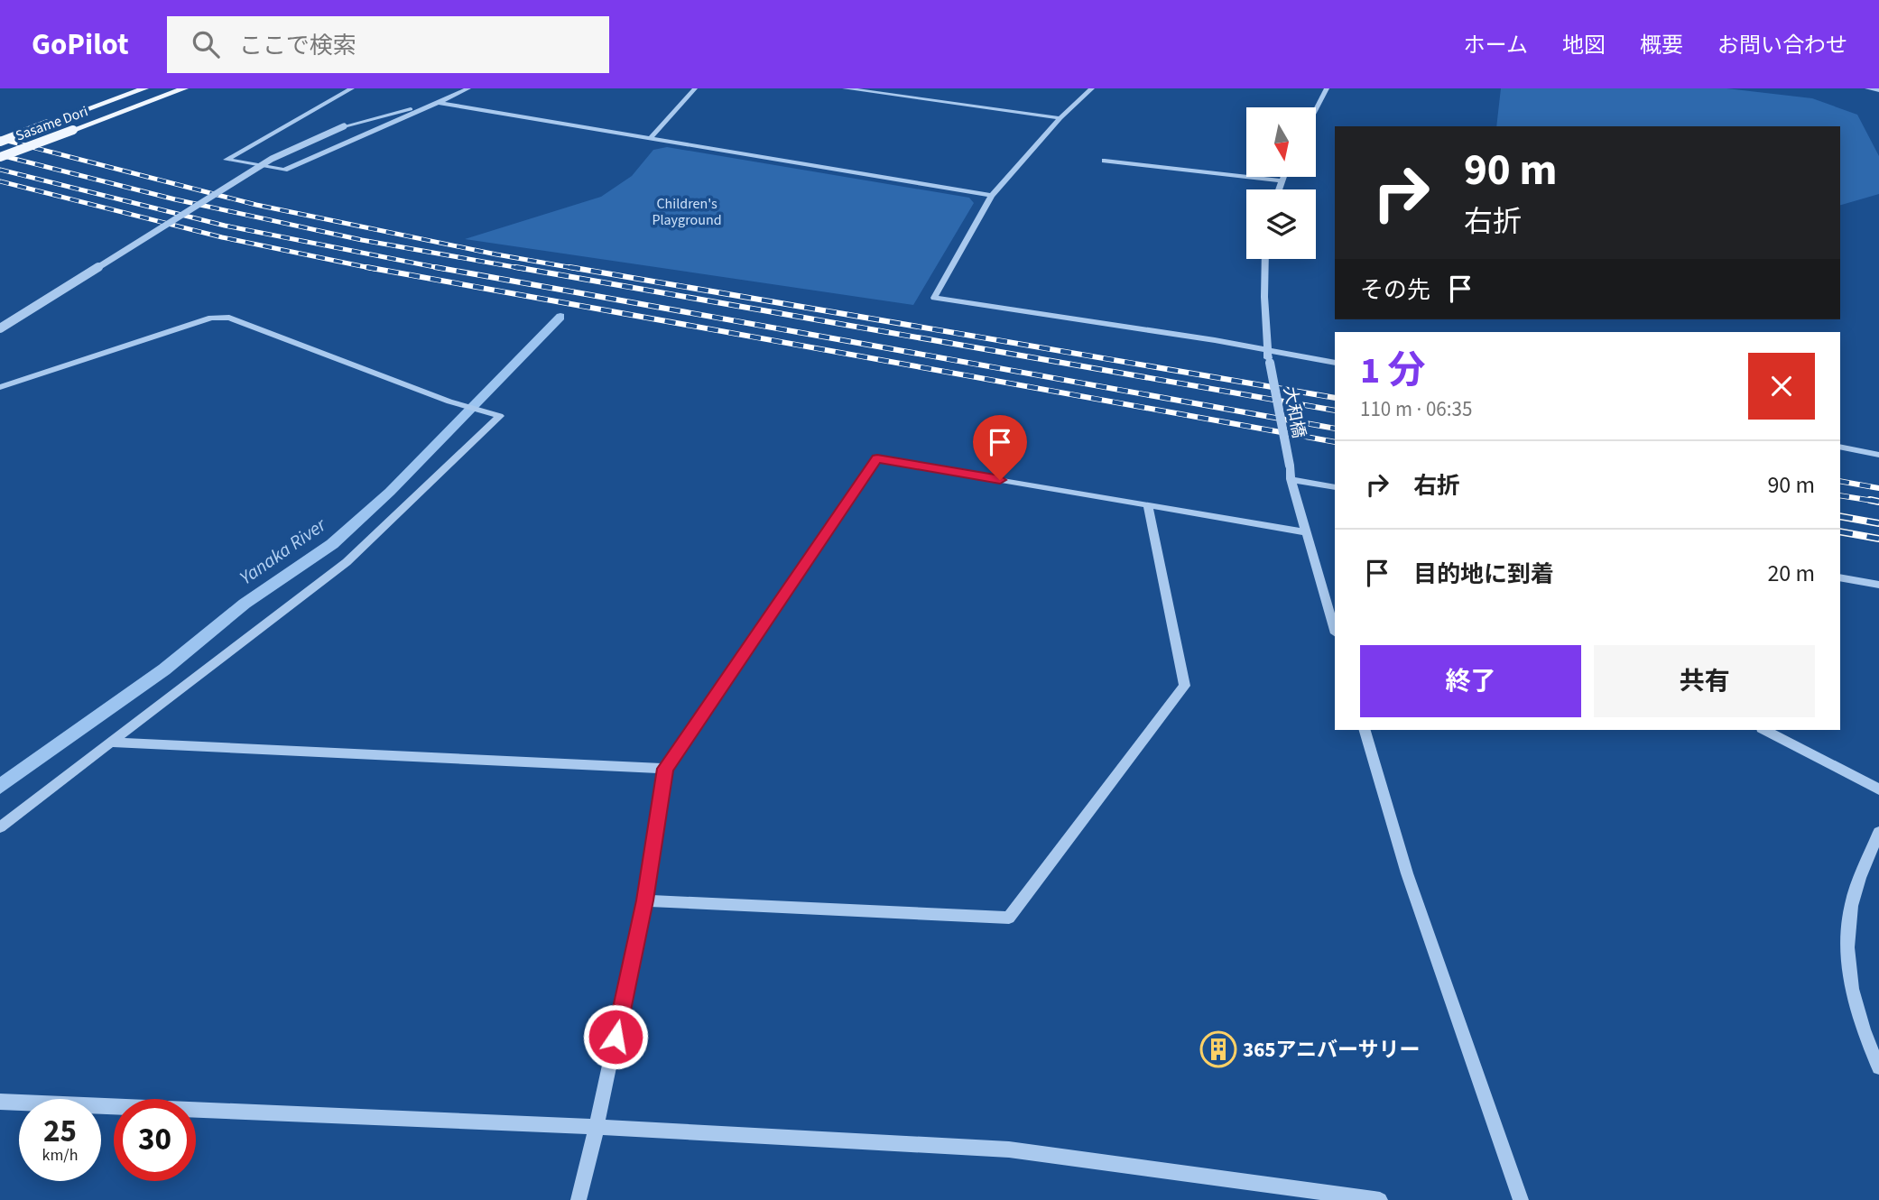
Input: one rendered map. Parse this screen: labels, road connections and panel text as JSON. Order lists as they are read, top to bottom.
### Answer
{
  "streets": {
    "main road": ["Sasame Dori"],
    "street": ["大和橋"]
  },
  "water": ["Yanaka River"],
  "parks": ["Children's Playground"],
  "places": {
    "building": ["365アニバーサリー"]
  },
  "north": "bottom",
  "page": {
    "header": "GoPilot",
    "search": "ここで検索",
    "nav": [
      "ホーム",
      "地図",
      "概要",
      "お問い合わせ"
    ],
    "turn": ["90 m", "右折"],
    "then": "その先",
    "heading": ["1 分", "110 m · 06:35"],
    "list": [
      {
        "name": "右折",
        "value": "90 m"
      },
      {
        "name": "目的地に到着",
        "value": "20 m"
      }
    ],
    "buttons": ["終了", "共有"],
    "speed": "25 km/h",
    "limit": "30"
  }
}
